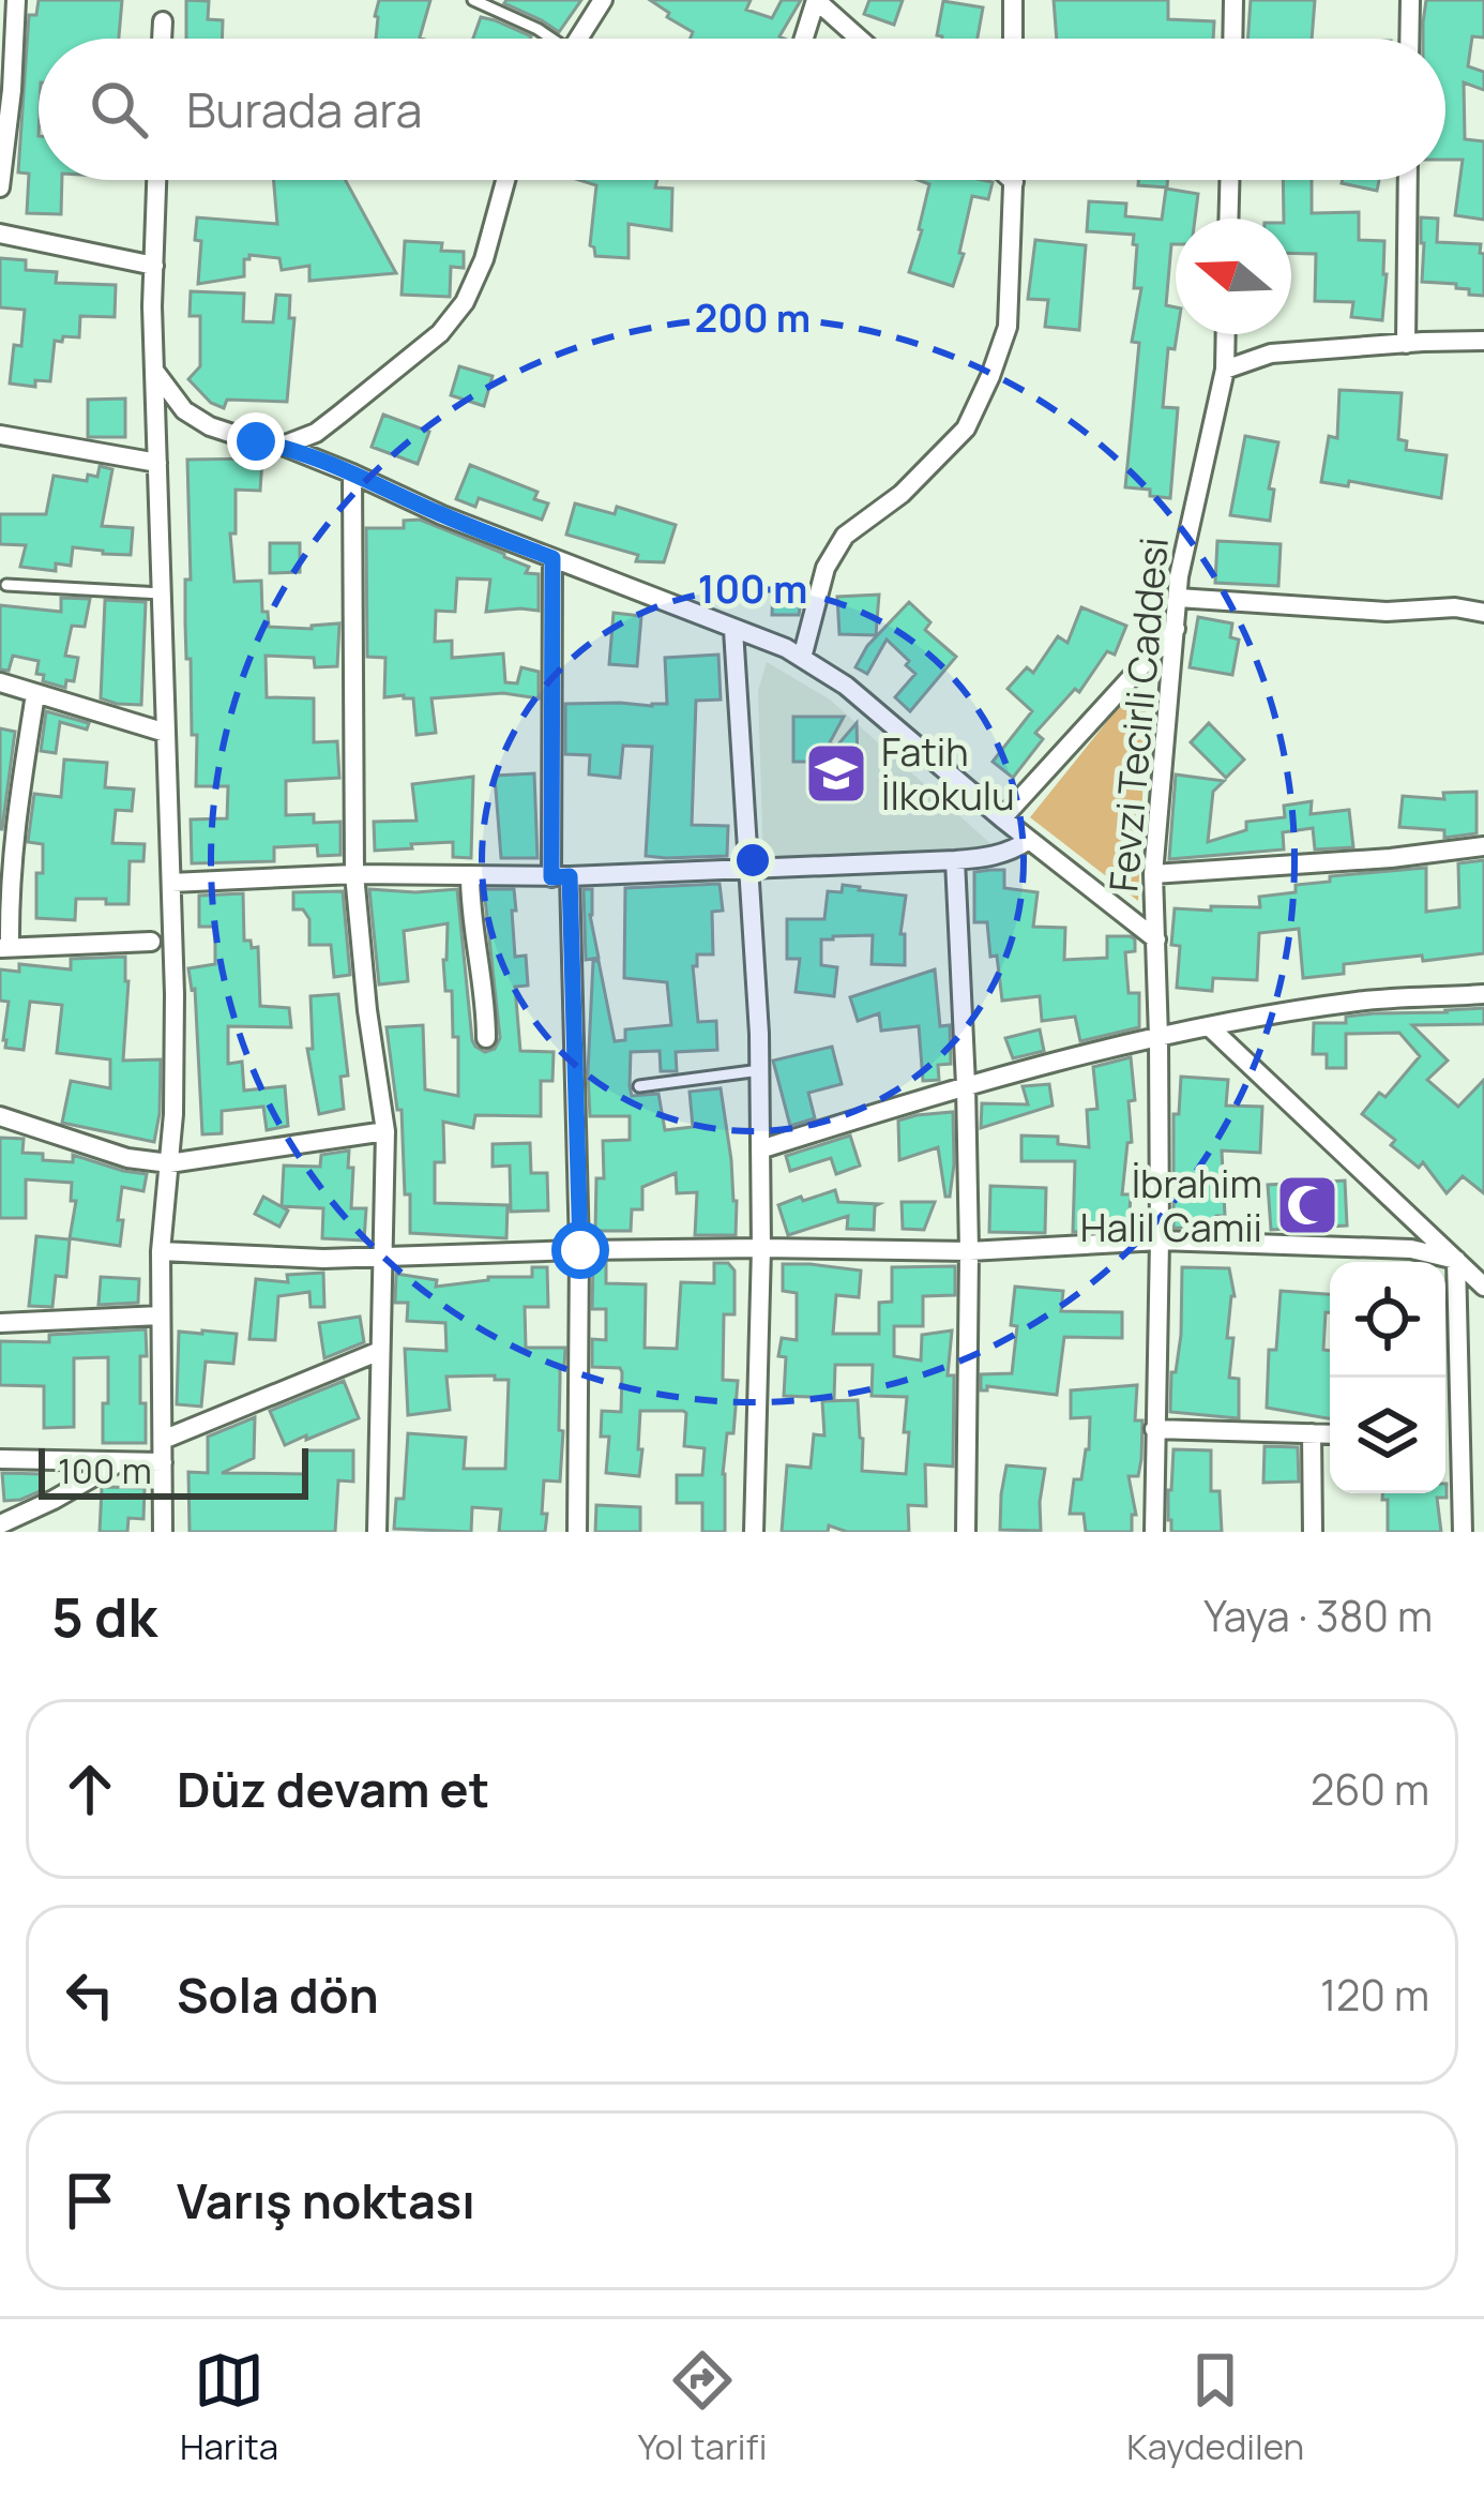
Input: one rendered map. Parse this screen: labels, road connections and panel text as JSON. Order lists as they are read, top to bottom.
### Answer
{
  "streets": {
    "street": ["Fevzi Tecirli Caddesi"]
  },
  "places": {
    "school or university": ["Fatih İlkokulu"],
    "mosque": ["İbrahim Halil Camii"]
  },
  "scale_bar": "100 m",
  "north": "left",
  "page": {
    "search": "Burada ara",
    "scale": "100 m",
    "heading": ["5 dk", "Yaya · 380 m"],
    "list": [
      ["Düz devam et", "260 m"],
      ["Sola dön", "120 m"],
      "Varış noktası"
    ],
    "nav": ["Harita", "Yol tarifi", "Kaydedilen"]
  },
  "rings": ["200 m", "100 m"]
}
